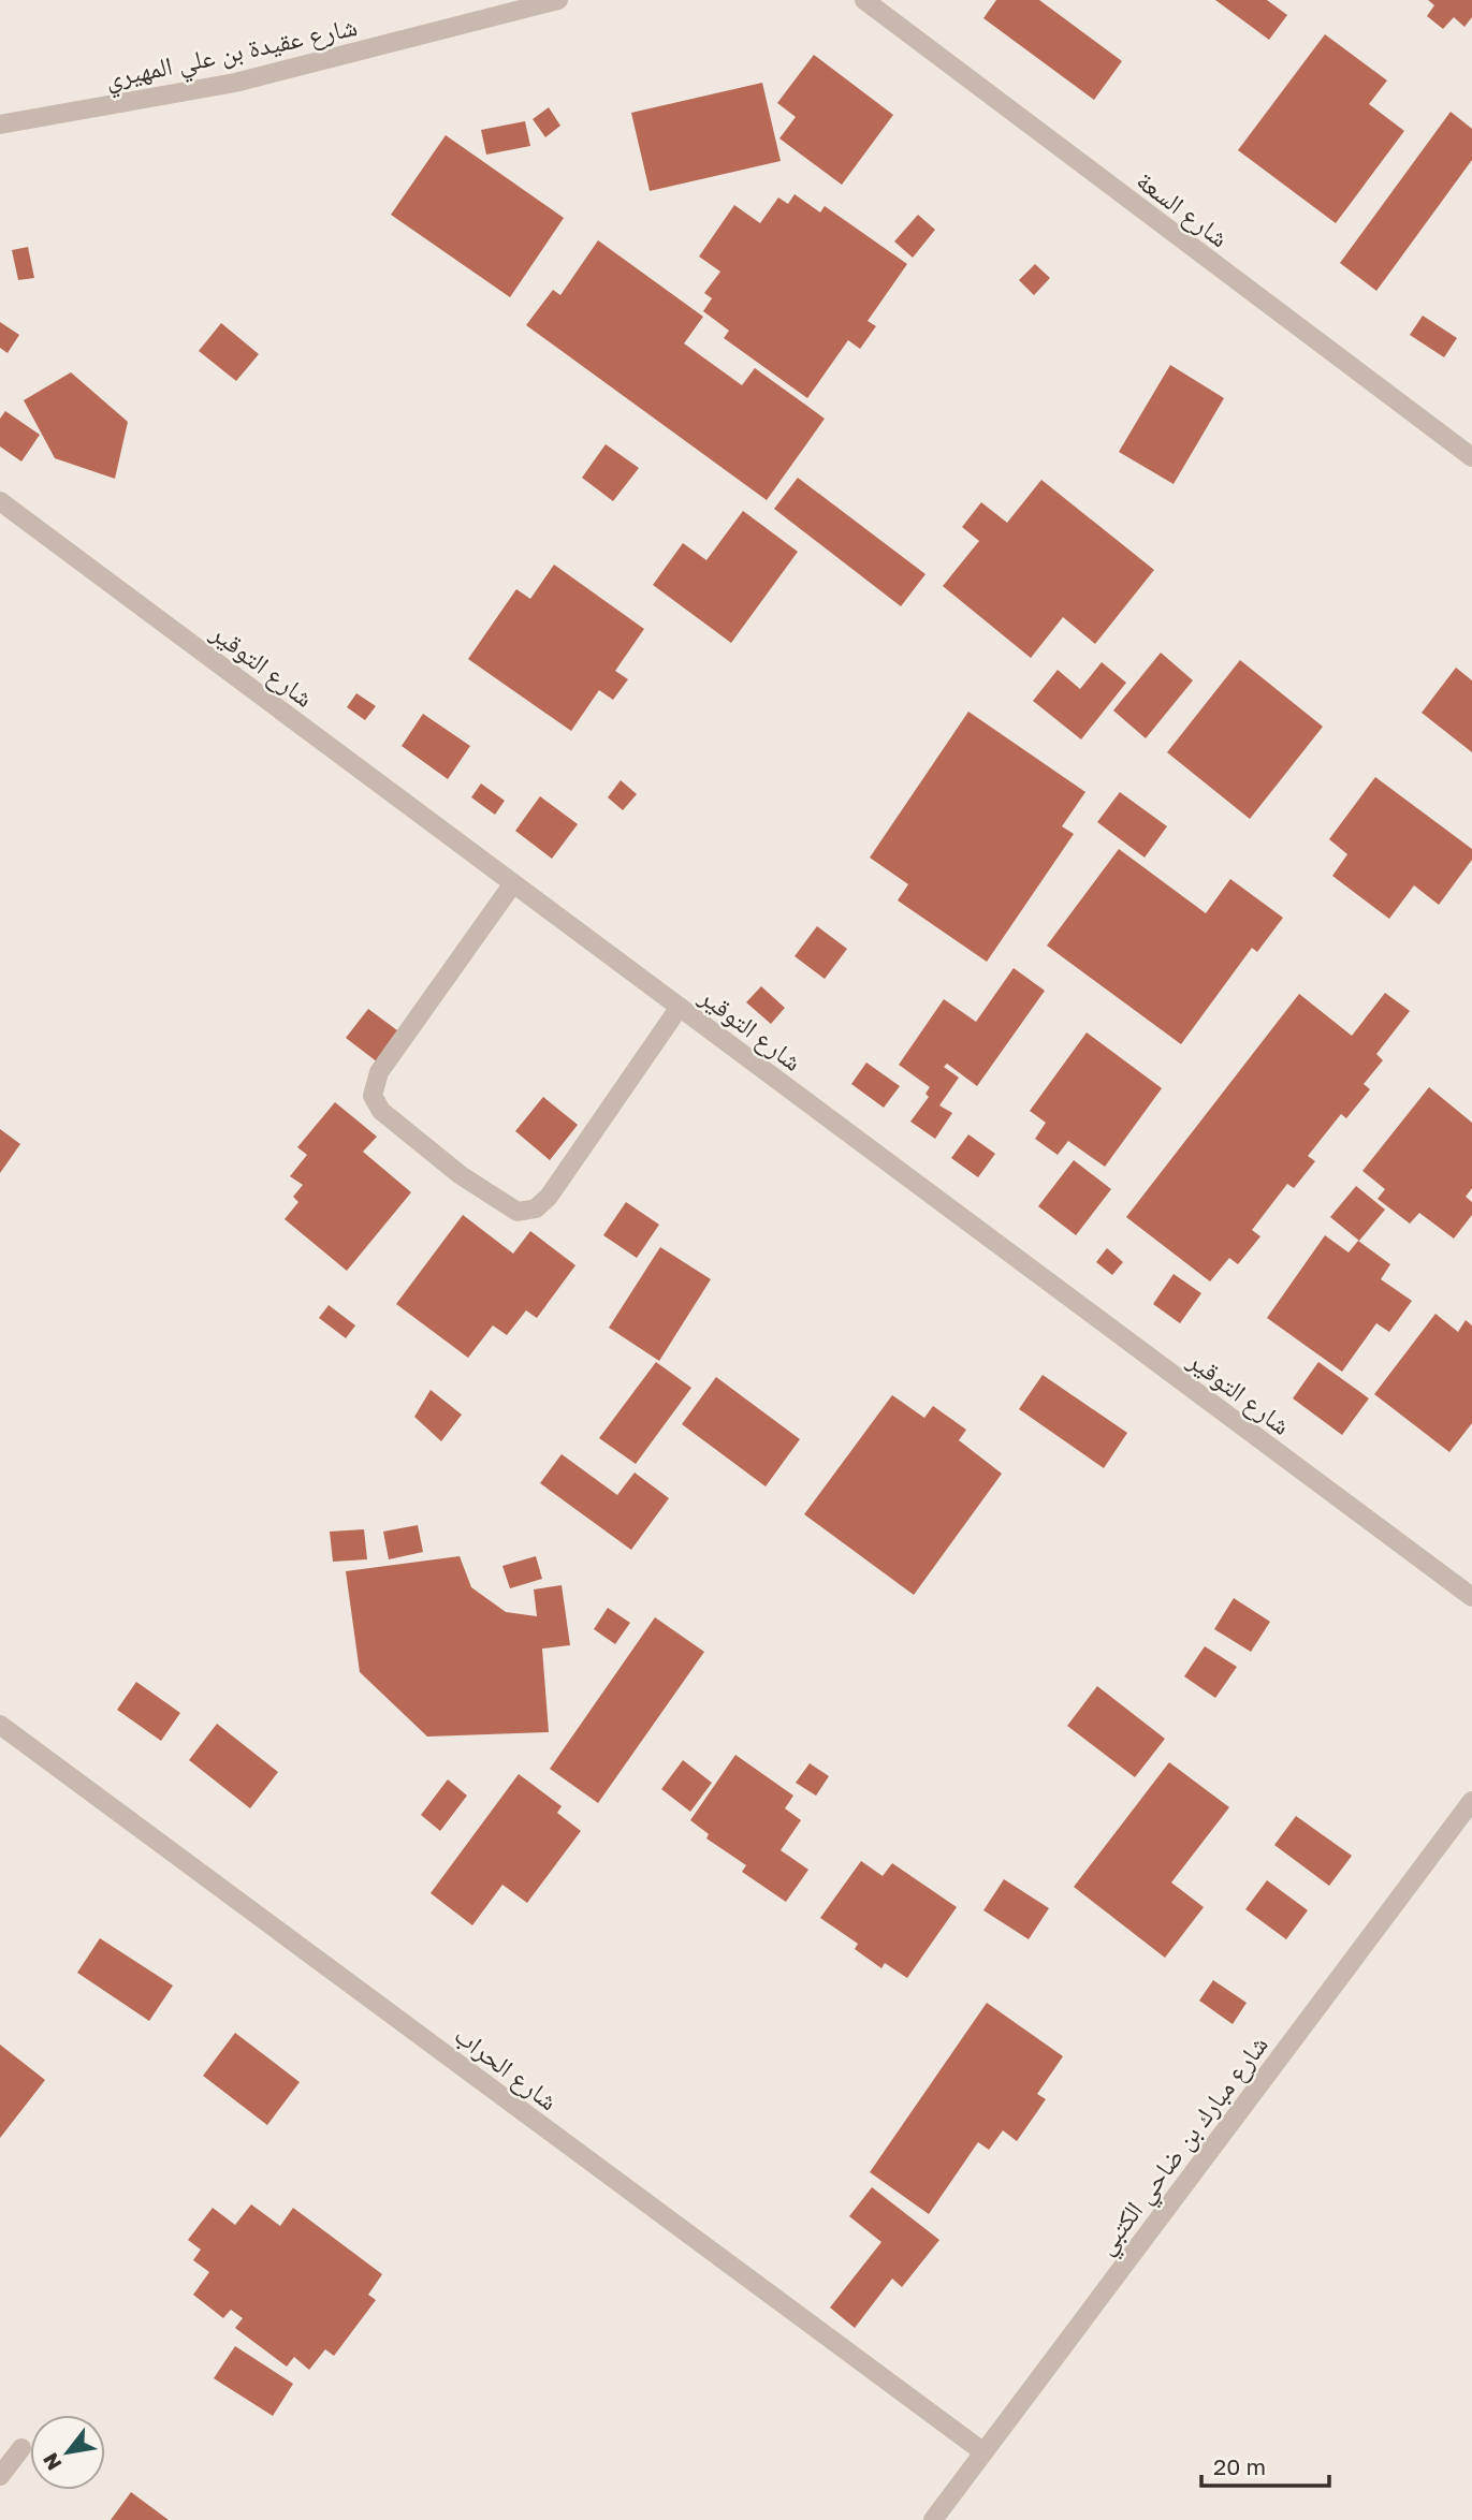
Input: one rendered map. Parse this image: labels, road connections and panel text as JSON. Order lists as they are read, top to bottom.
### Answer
{
  "streets": {
    "street": [
      "شارع عقيدة بن علي المهيري",
      "شارع السعة",
      "شارع التوقير",
      "شارع الحراب",
      "شارع مبارك بن ضاحي الكتبي"
    ]
  },
  "crossings": [
    ["شارع الحراب", "شارع مبارك بن ضاحي الكتبي"]
  ],
  "scale_bar": "20 m",
  "north": "bottom left"
}
